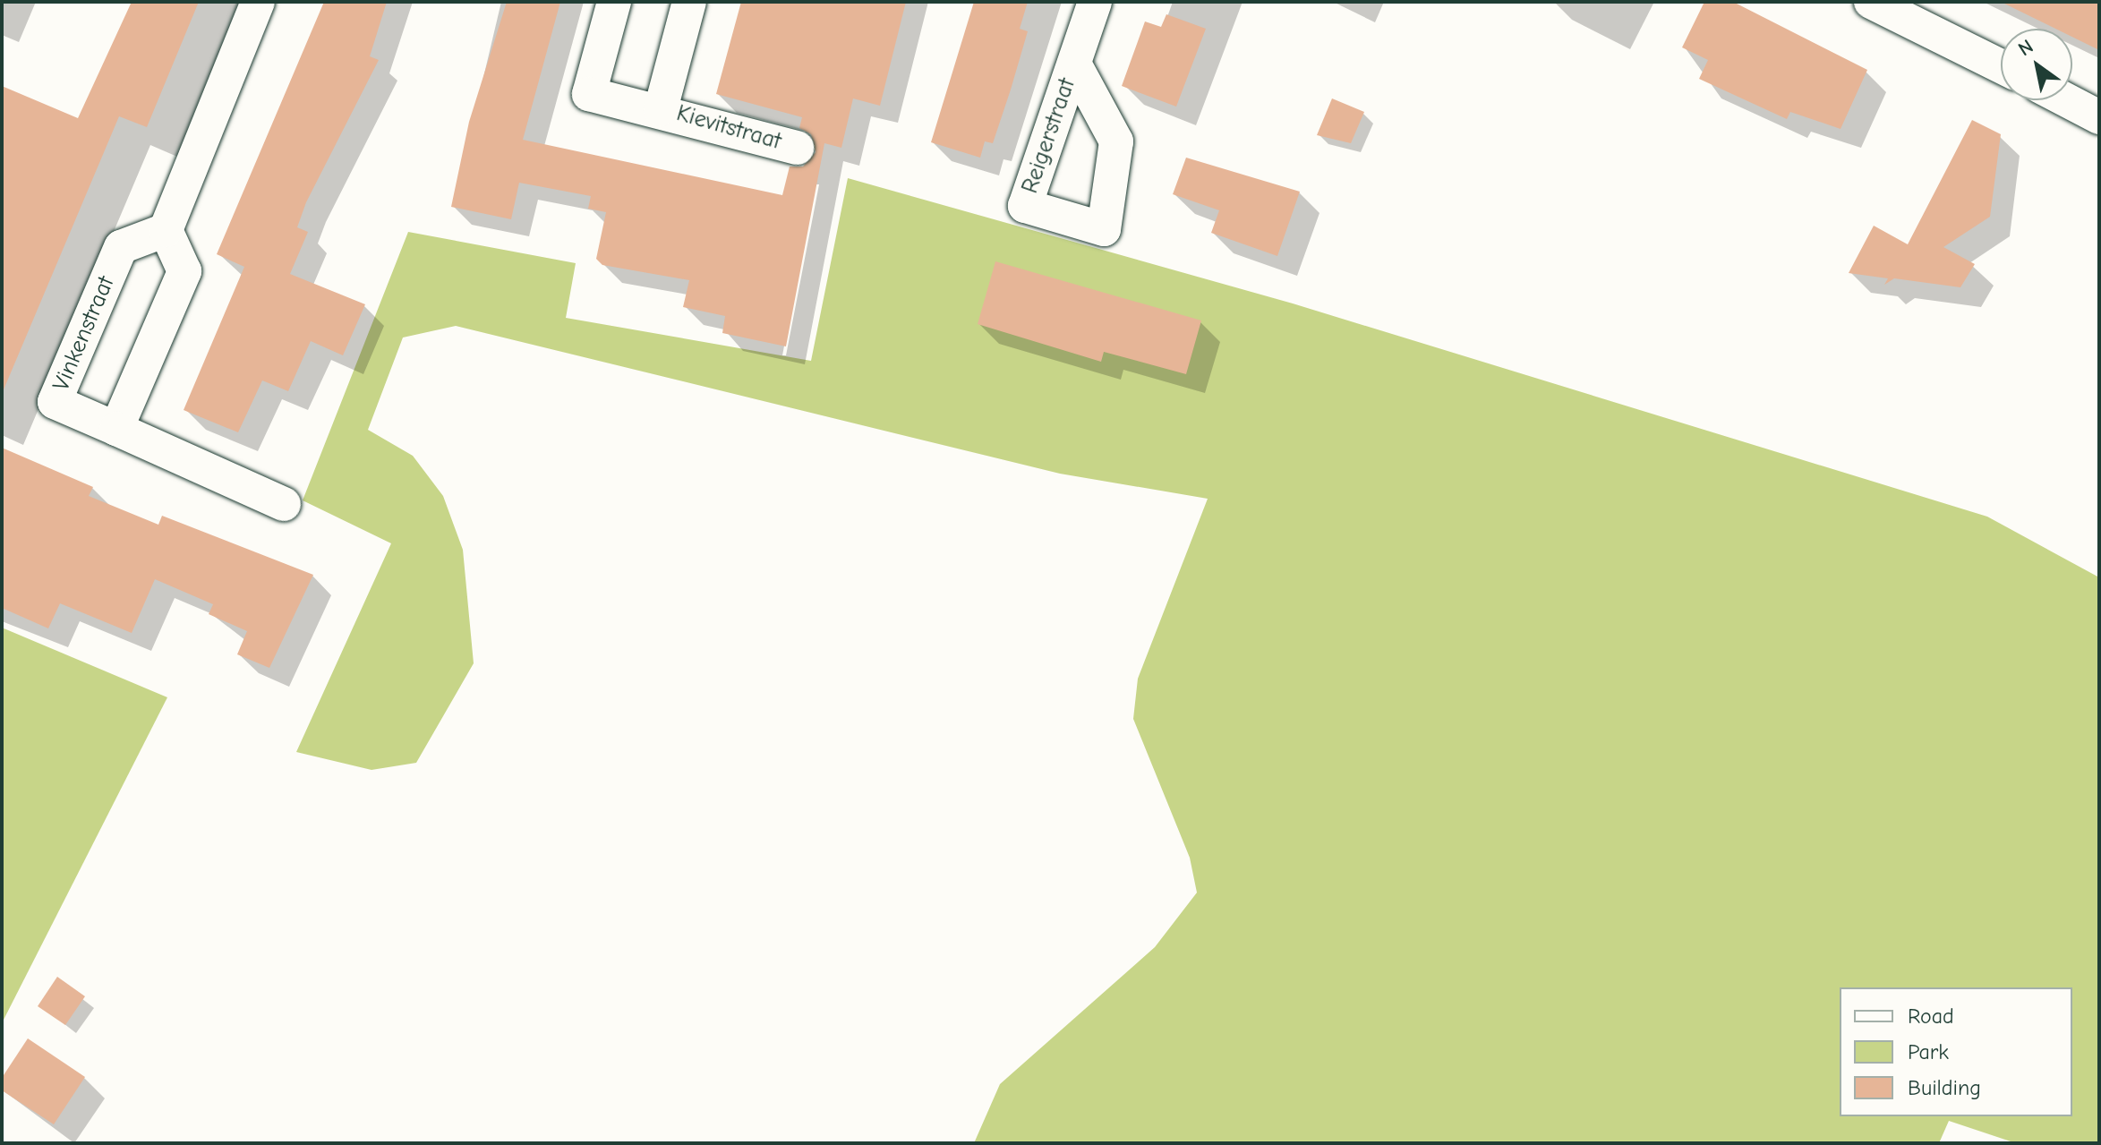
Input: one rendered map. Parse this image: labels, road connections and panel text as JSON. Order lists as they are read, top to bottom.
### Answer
{
  "streets": {
    "street": ["Kievitstraat", "Reigerstraat", "Vinkenstraat"]
  },
  "legend": ["Road", "Park", "Building"],
  "north": "top left"
}
